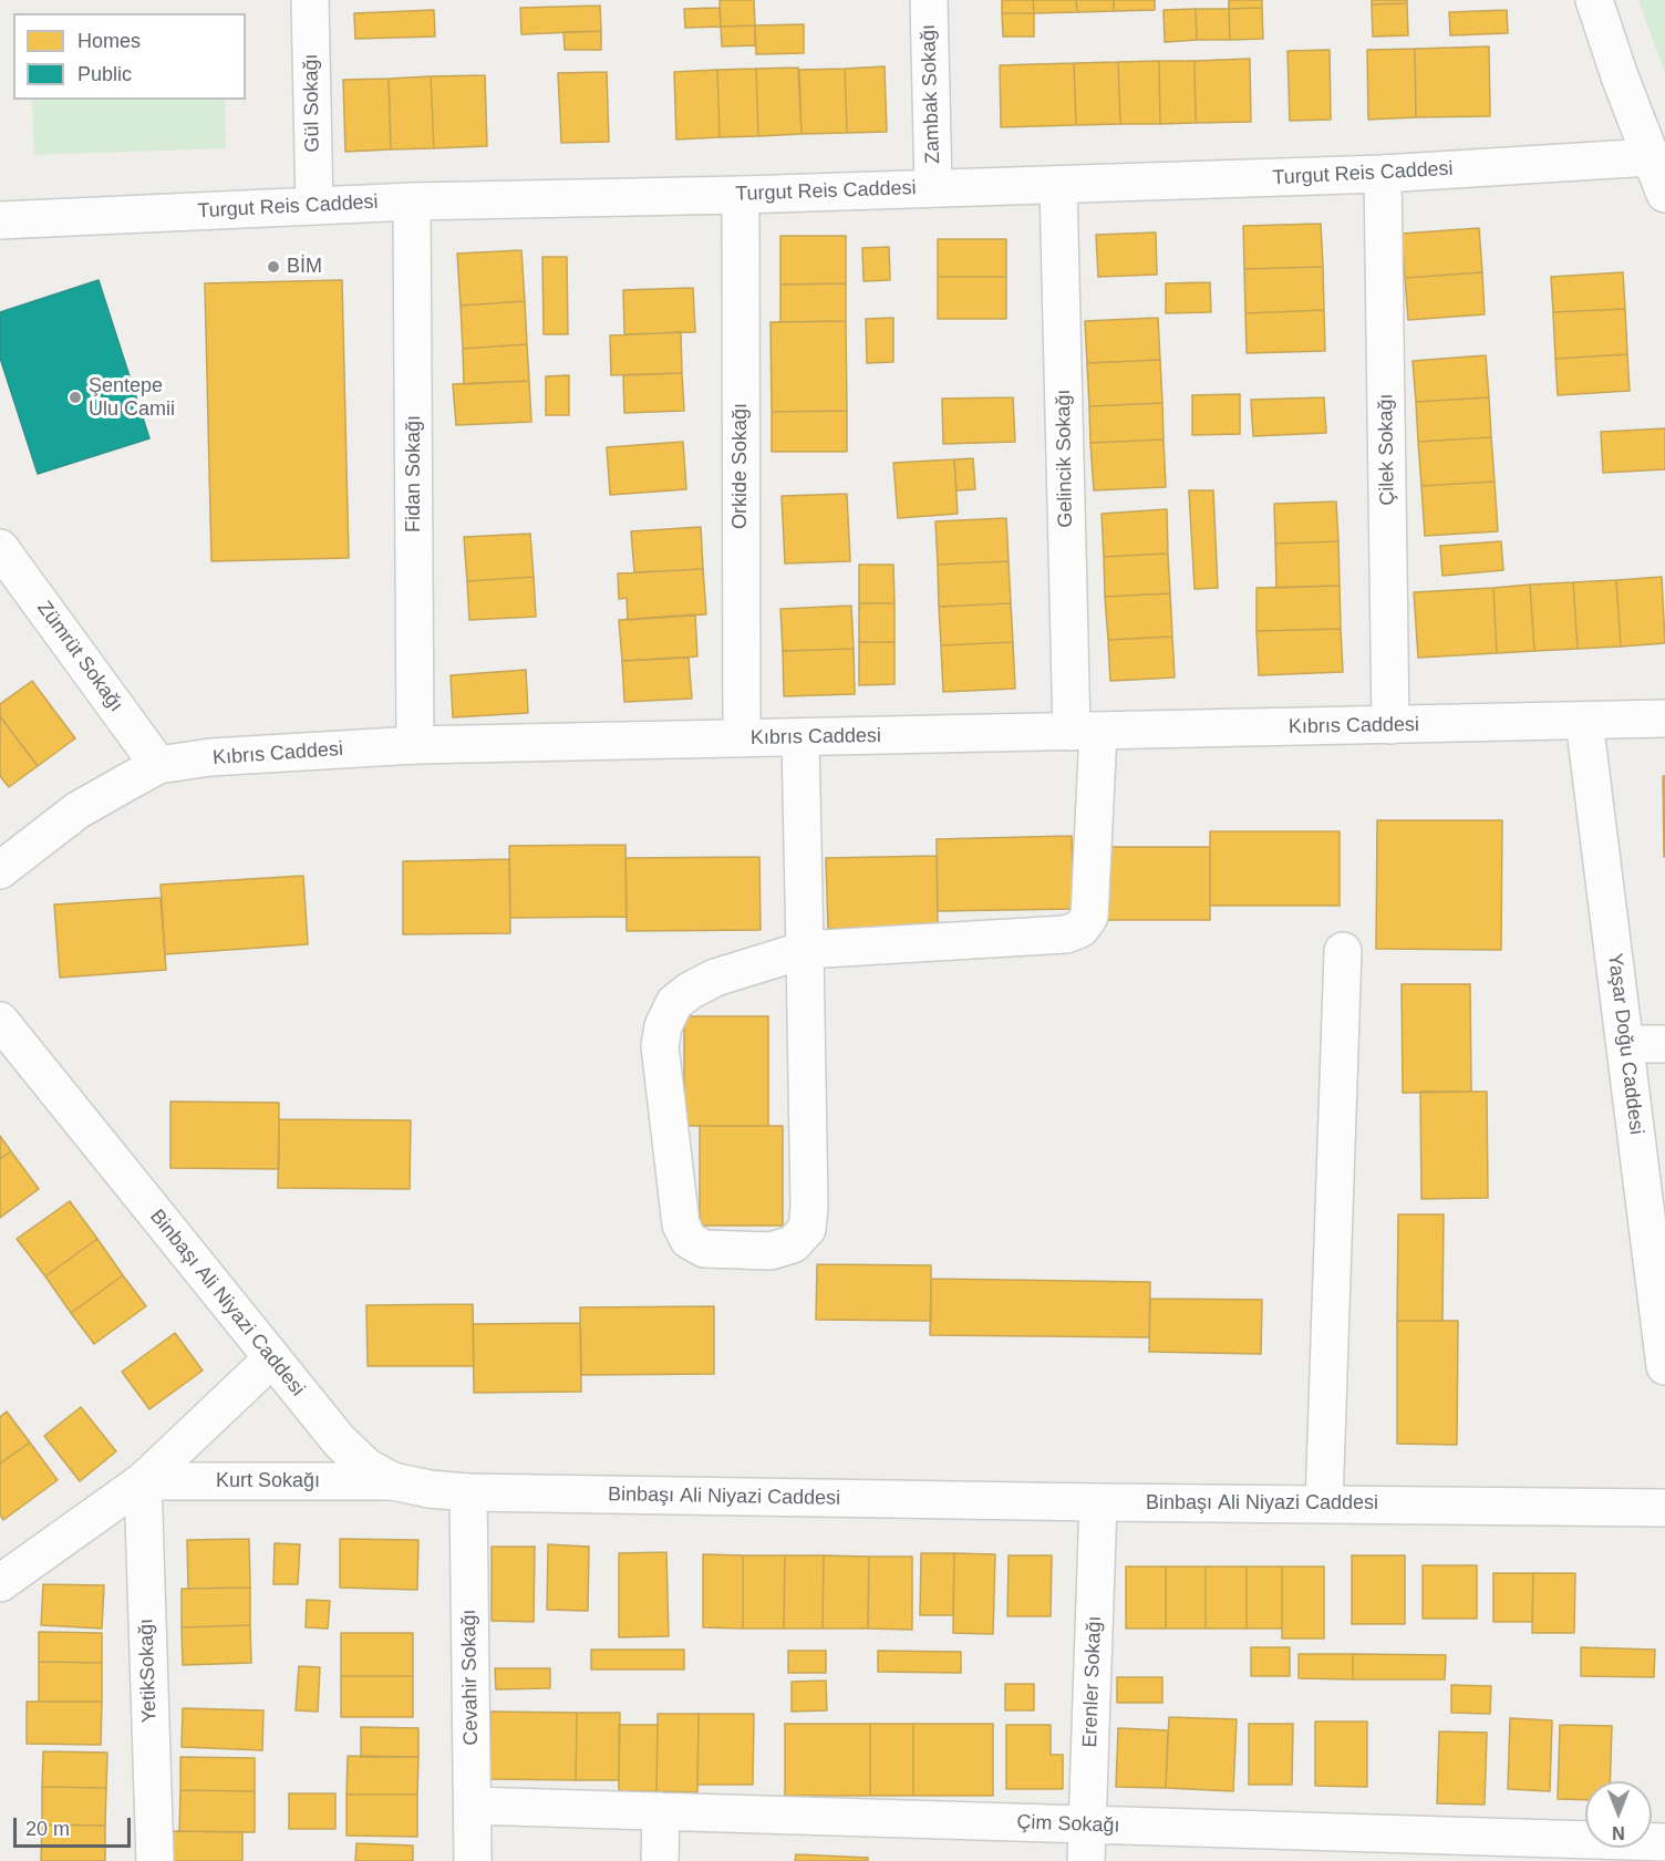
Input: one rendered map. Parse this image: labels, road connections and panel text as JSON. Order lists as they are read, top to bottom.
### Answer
{
  "streets": {
    "street": [
      "Zambak Sokağı",
      "Gül Sokağı",
      "Turgut Reis Caddesi",
      "Çilek Sokağı",
      "Gelincik Sokağı",
      "Orkide Sokağı",
      "Fidan Sokağı",
      "Zümrüt Sokağı",
      "Kıbrıs Caddesi",
      "Yaşar Doğu Caddesi",
      "Binbaşı Ali Niyazi Caddesi",
      "Kurt Sokağı",
      "YetikSokağı",
      "Cevahir Sokağı",
      "Erenler Sokağı",
      "Çim Sokağı"
    ]
  },
  "crossings": [
    ["Zambak Sokağı", "Turgut Reis Caddesi"],
    ["Gül Sokağı", "Turgut Reis Caddesi"],
    ["Turgut Reis Caddesi", "Çilek Sokağı"],
    ["Turgut Reis Caddesi", "Gelincik Sokağı"],
    ["Turgut Reis Caddesi", "Orkide Sokağı"],
    ["Turgut Reis Caddesi", "Fidan Sokağı"],
    ["Çilek Sokağı", "Kıbrıs Caddesi"],
    ["Gelincik Sokağı", "Kıbrıs Caddesi"],
    ["Orkide Sokağı", "Kıbrıs Caddesi"],
    ["Fidan Sokağı", "Kıbrıs Caddesi"],
    ["Zümrüt Sokağı", "Kıbrıs Caddesi"],
    ["Kıbrıs Caddesi", "Yaşar Doğu Caddesi"],
    ["Binbaşı Ali Niyazi Caddesi", "Kurt Sokağı"],
    ["Binbaşı Ali Niyazi Caddesi", "Cevahir Sokağı"],
    ["Binbaşı Ali Niyazi Caddesi", "Erenler Sokağı"],
    ["Kurt Sokağı", "YetikSokağı"],
    ["Cevahir Sokağı", "Çim Sokağı"],
    ["Erenler Sokağı", "Çim Sokağı"]
  ],
  "places": ["BİM", "Şentepe Ulu Camii"],
  "legend": ["Homes", "Public"],
  "scale_bar": "20 m",
  "north": "bottom"
}
